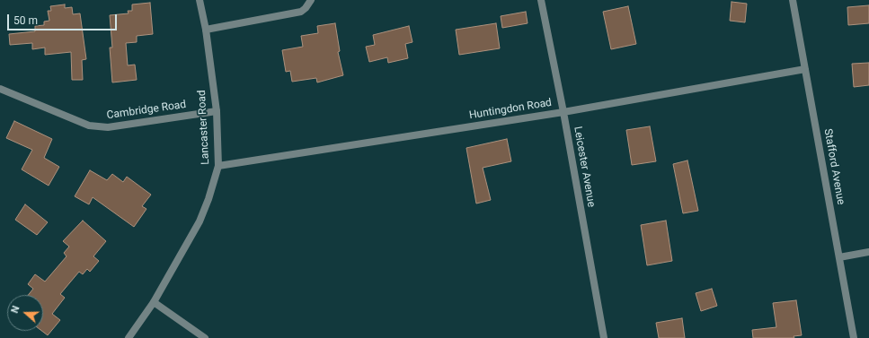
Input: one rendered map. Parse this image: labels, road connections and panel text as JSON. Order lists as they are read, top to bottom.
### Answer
{
  "streets": {
    "street": [
      "Huntingdon Road",
      "Cambridge Road",
      "Lancaster Road",
      "Leicester Avenue",
      "Stafford Avenue"
    ]
  },
  "crossings": [
    ["Huntingdon Road", "Lancaster Road"],
    ["Huntingdon Road", "Leicester Avenue"],
    ["Huntingdon Road", "Stafford Avenue"],
    ["Cambridge Road", "Lancaster Road"]
  ],
  "scale_bar": "50 m",
  "north": "left"
}
